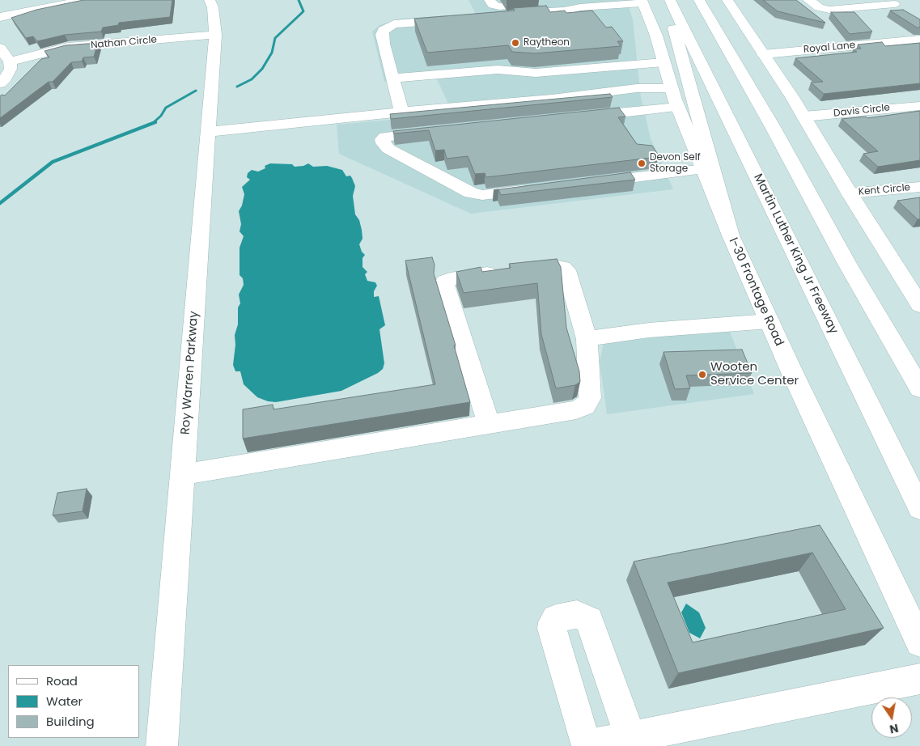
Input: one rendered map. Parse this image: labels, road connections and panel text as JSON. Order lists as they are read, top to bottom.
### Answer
{
  "streets": {
    "main road": [
      "Nathan Circle",
      "Royal Lane",
      "Davis Circle",
      "Kent Circle",
      "Martin Luther King Jr Freeway",
      "I-30 Frontage Road",
      "Roy Warren Parkway"
    ]
  },
  "crossings": [
    ["Nathan Circle", "Roy Warren Parkway"]
  ],
  "places": ["Raytheon", "Devon Self Storage", "Wooten Service Center"],
  "legend": ["Road", "Water", "Building"],
  "north": "bottom"
}
